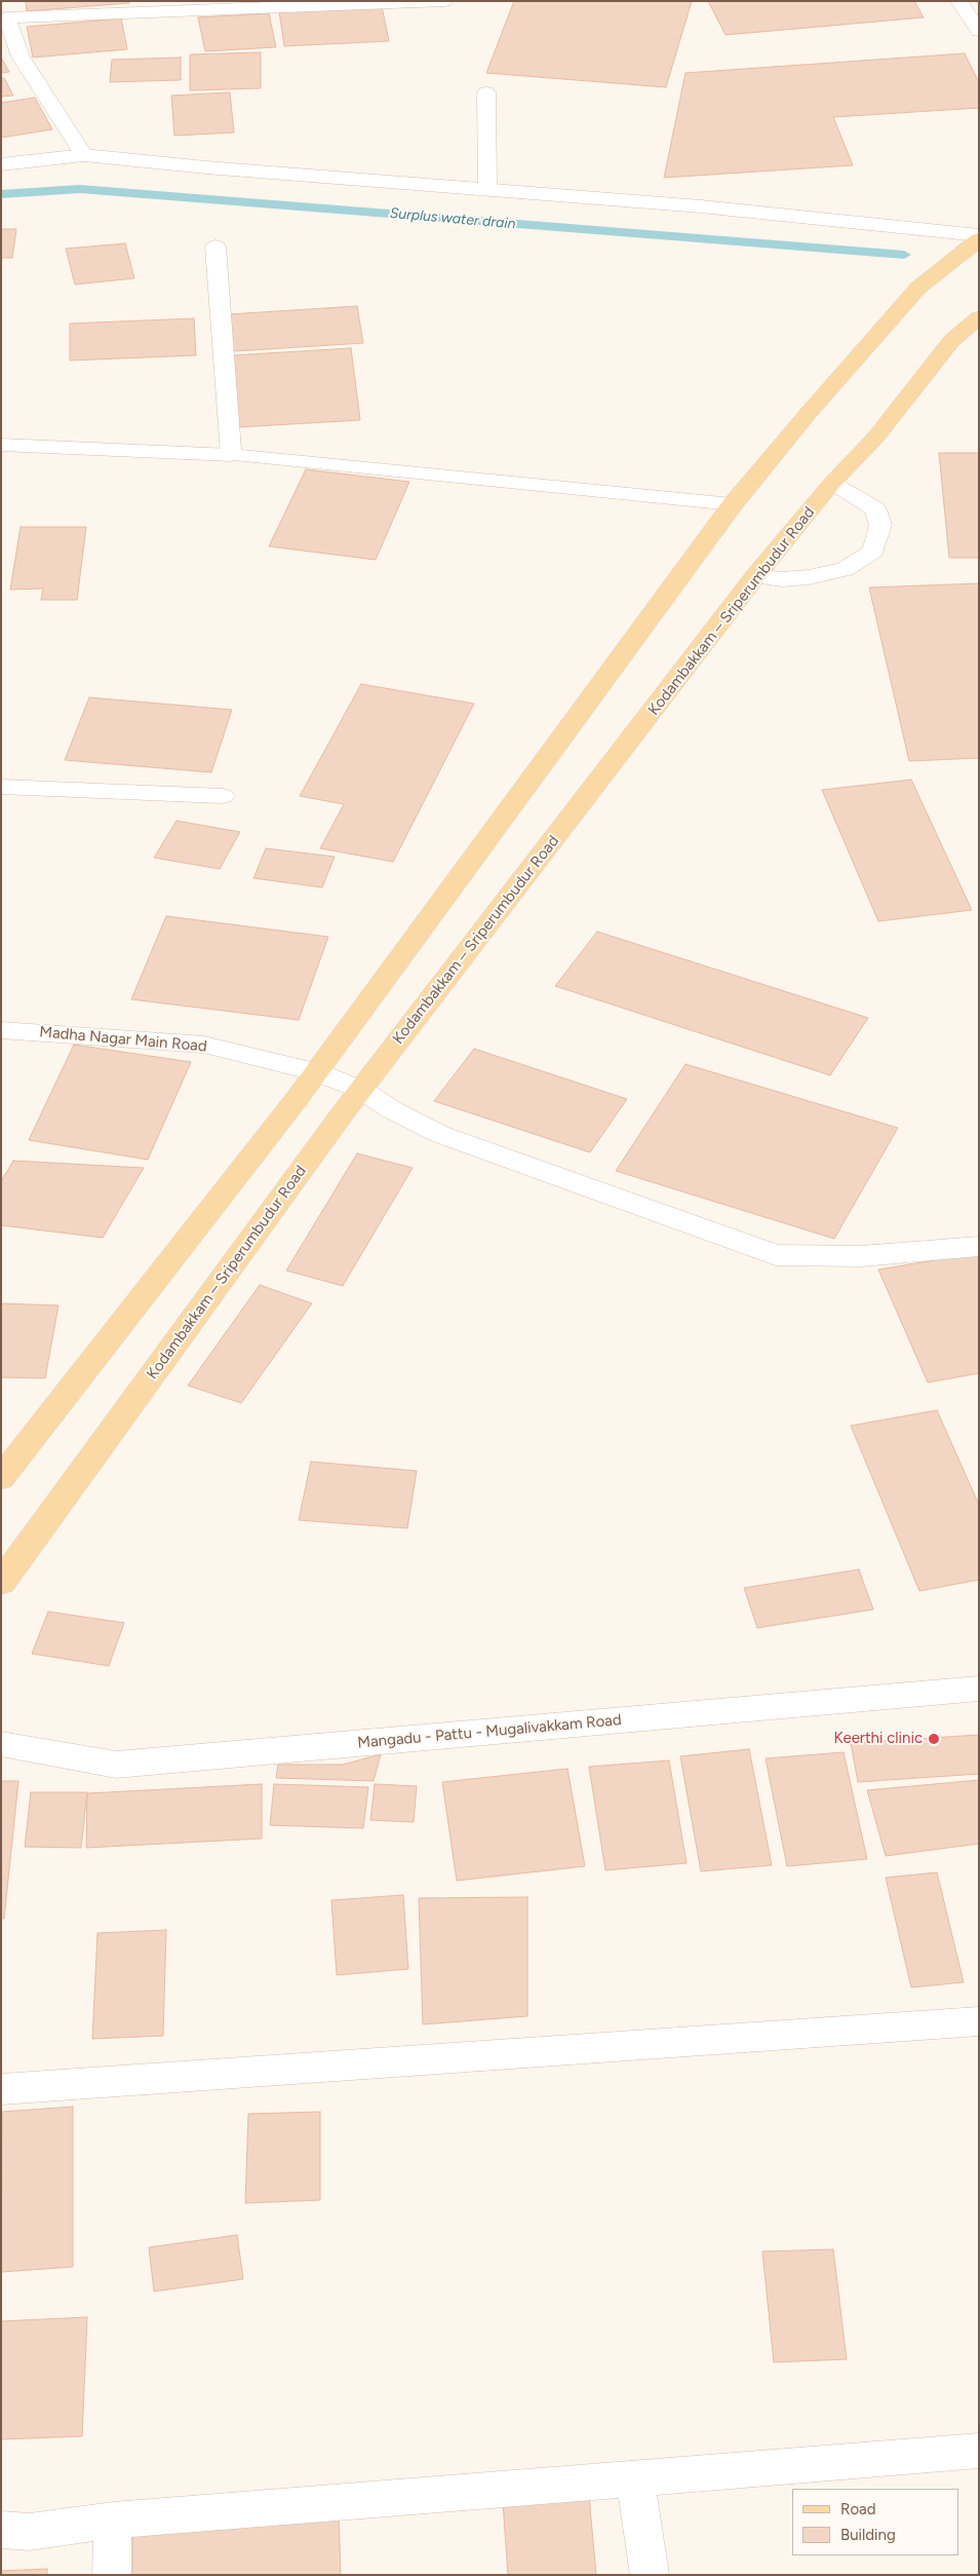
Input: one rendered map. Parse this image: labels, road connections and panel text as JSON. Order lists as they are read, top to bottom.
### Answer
{
  "streets": {
    "main road": ["Kodambakkam – Sriperumbudur Road"],
    "street": ["Madha Nagar Main Road", "Mangadu - Pattu - Mugalivakkam Road"]
  },
  "crossings": [
    ["Kodambakkam – Sriperumbudur Road", "Madha Nagar Main Road"]
  ],
  "water": ["Surplus water drain"],
  "places": ["Keerthi clinic"],
  "legend": ["Road", "Building"]
}
